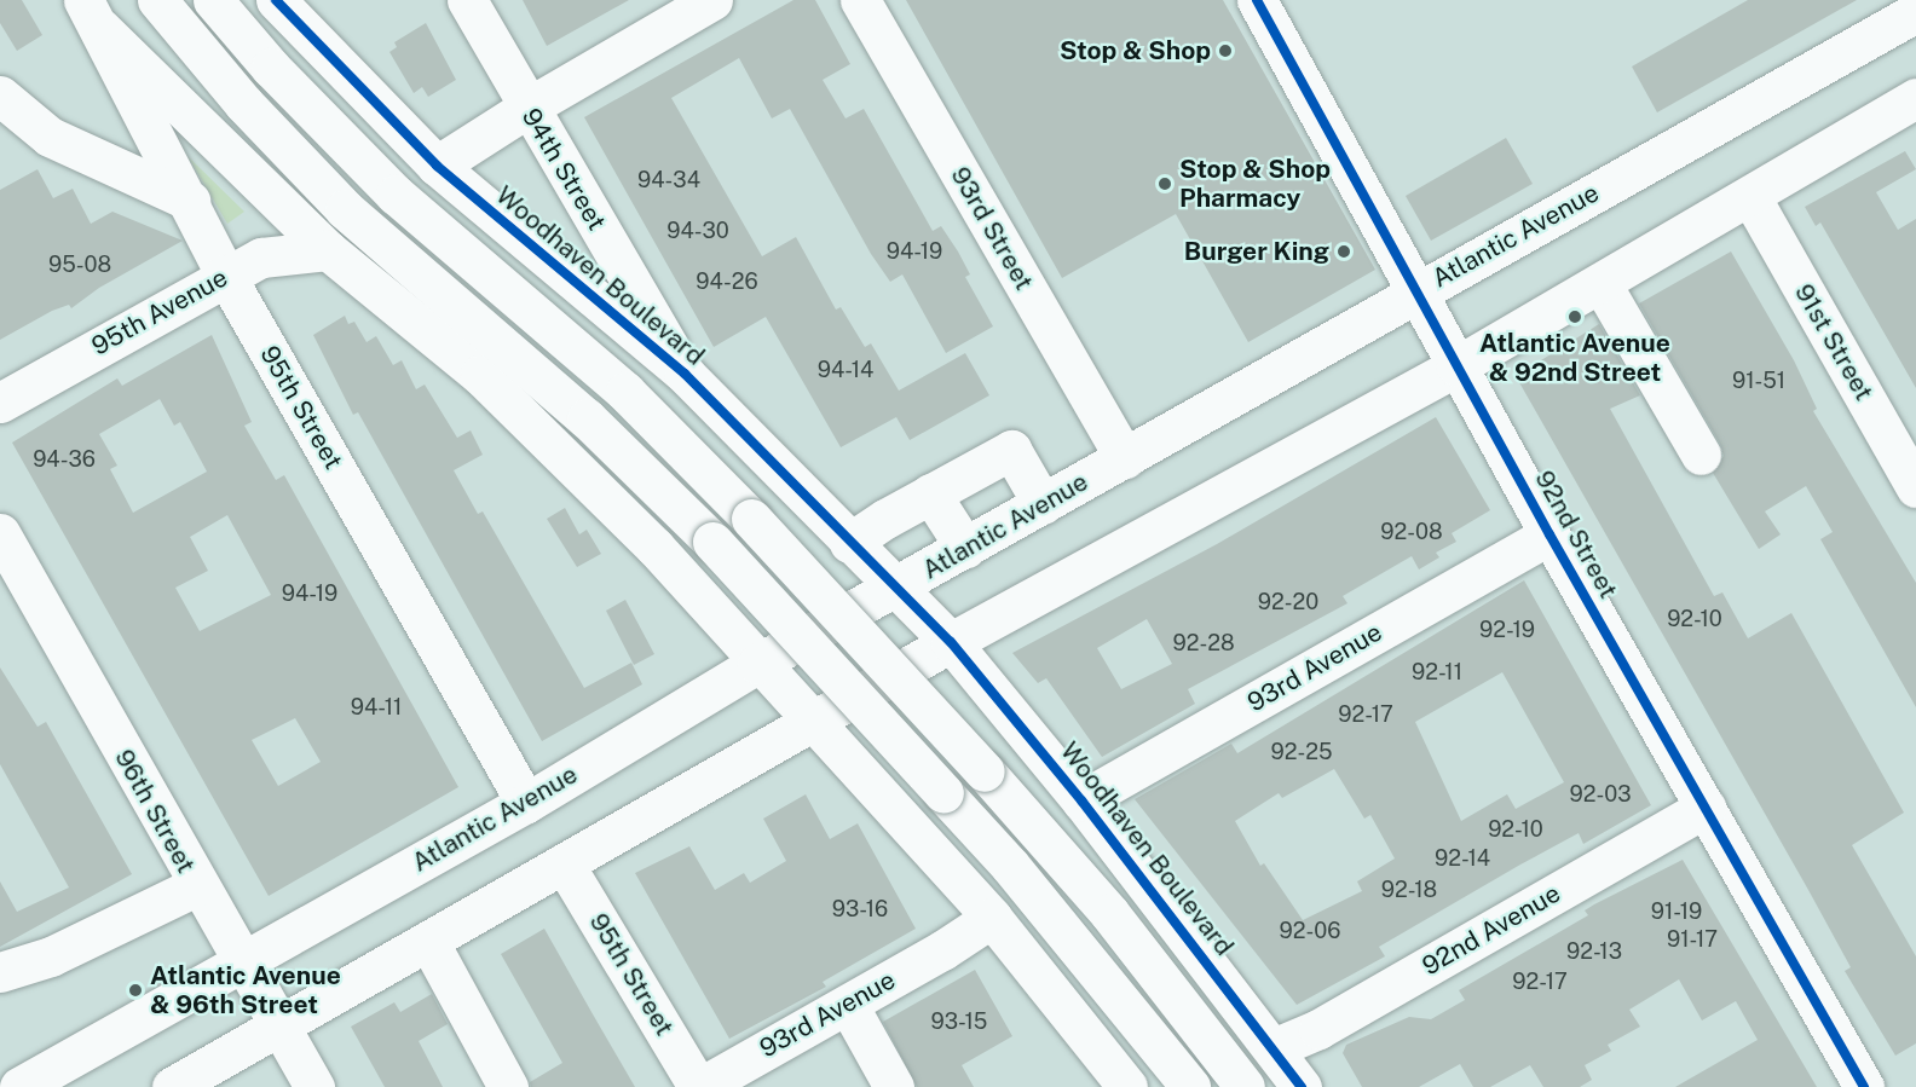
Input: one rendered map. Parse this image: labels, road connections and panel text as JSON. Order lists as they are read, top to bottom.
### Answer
{
  "streets": {
    "street": [
      "94th Street",
      "93rd Street",
      "Atlantic Avenue",
      "Woodhaven Boulevard",
      "95th Avenue",
      "91st Street",
      "95th Street",
      "92nd Street",
      "93rd Avenue",
      "96th Street",
      "92nd Avenue"
    ]
  },
  "crossings": [
    ["94th Street", "Woodhaven Boulevard"],
    ["93rd Street", "Atlantic Avenue"],
    ["Atlantic Avenue", "Woodhaven Boulevard"],
    ["Atlantic Avenue", "95th Street"],
    ["Atlantic Avenue", "92nd Street"],
    ["Atlantic Avenue", "96th Street"],
    ["Woodhaven Boulevard", "93rd Avenue"],
    ["Woodhaven Boulevard", "92nd Avenue"],
    ["95th Avenue", "95th Street"],
    ["95th Street", "93rd Avenue"],
    ["92nd Street", "93rd Avenue"],
    ["92nd Street", "92nd Avenue"]
  ],
  "places": [
    "Stop & Shop",
    "Stop & Shop Pharmacy",
    "Burger King",
    "Atlantic Avenue & 92nd Street",
    "Atlantic Avenue & 96th Street"
  ],
  "house_numbers": [
    "94-34",
    "94-30",
    "94-19",
    "95-08",
    "94-26",
    "94-14",
    "91-51",
    "94-36",
    "92-08",
    "94-19",
    "92-20",
    "92-10",
    "92-19",
    "92-28",
    "92-11",
    "94-11",
    "92-17",
    "92-25",
    "92-03",
    "92-10",
    "92-14",
    "92-18",
    "93-16",
    "91-19",
    "92-06",
    "91-17",
    "92-13",
    "92-17",
    "93-15"
  ]
}
